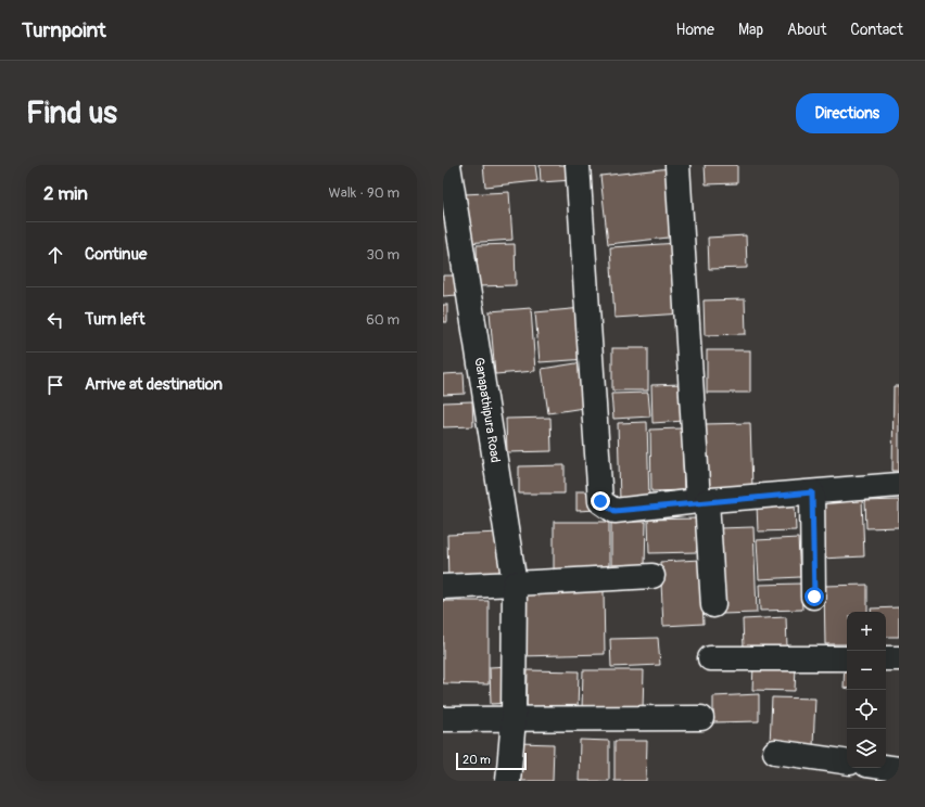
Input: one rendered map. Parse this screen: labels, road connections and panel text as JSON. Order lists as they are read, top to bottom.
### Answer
{
  "streets": {
    "street": ["Ganapathipura Road"]
  },
  "scale_bar": "20 m",
  "page": {
    "header": "Turnpoint",
    "nav": [
      "Home",
      "Map",
      "About",
      "Contact"
    ],
    "buttons": "Directions",
    "title": "Find us",
    "heading": ["2 min", "Walk · 90 m"],
    "list": [
      ["Continue", "30 m"],
      ["Turn left", "60 m"],
      "Arrive at destination"
    ],
    "map_buttons": ["+", "−"],
    "scale": "20 m"
  }
}
